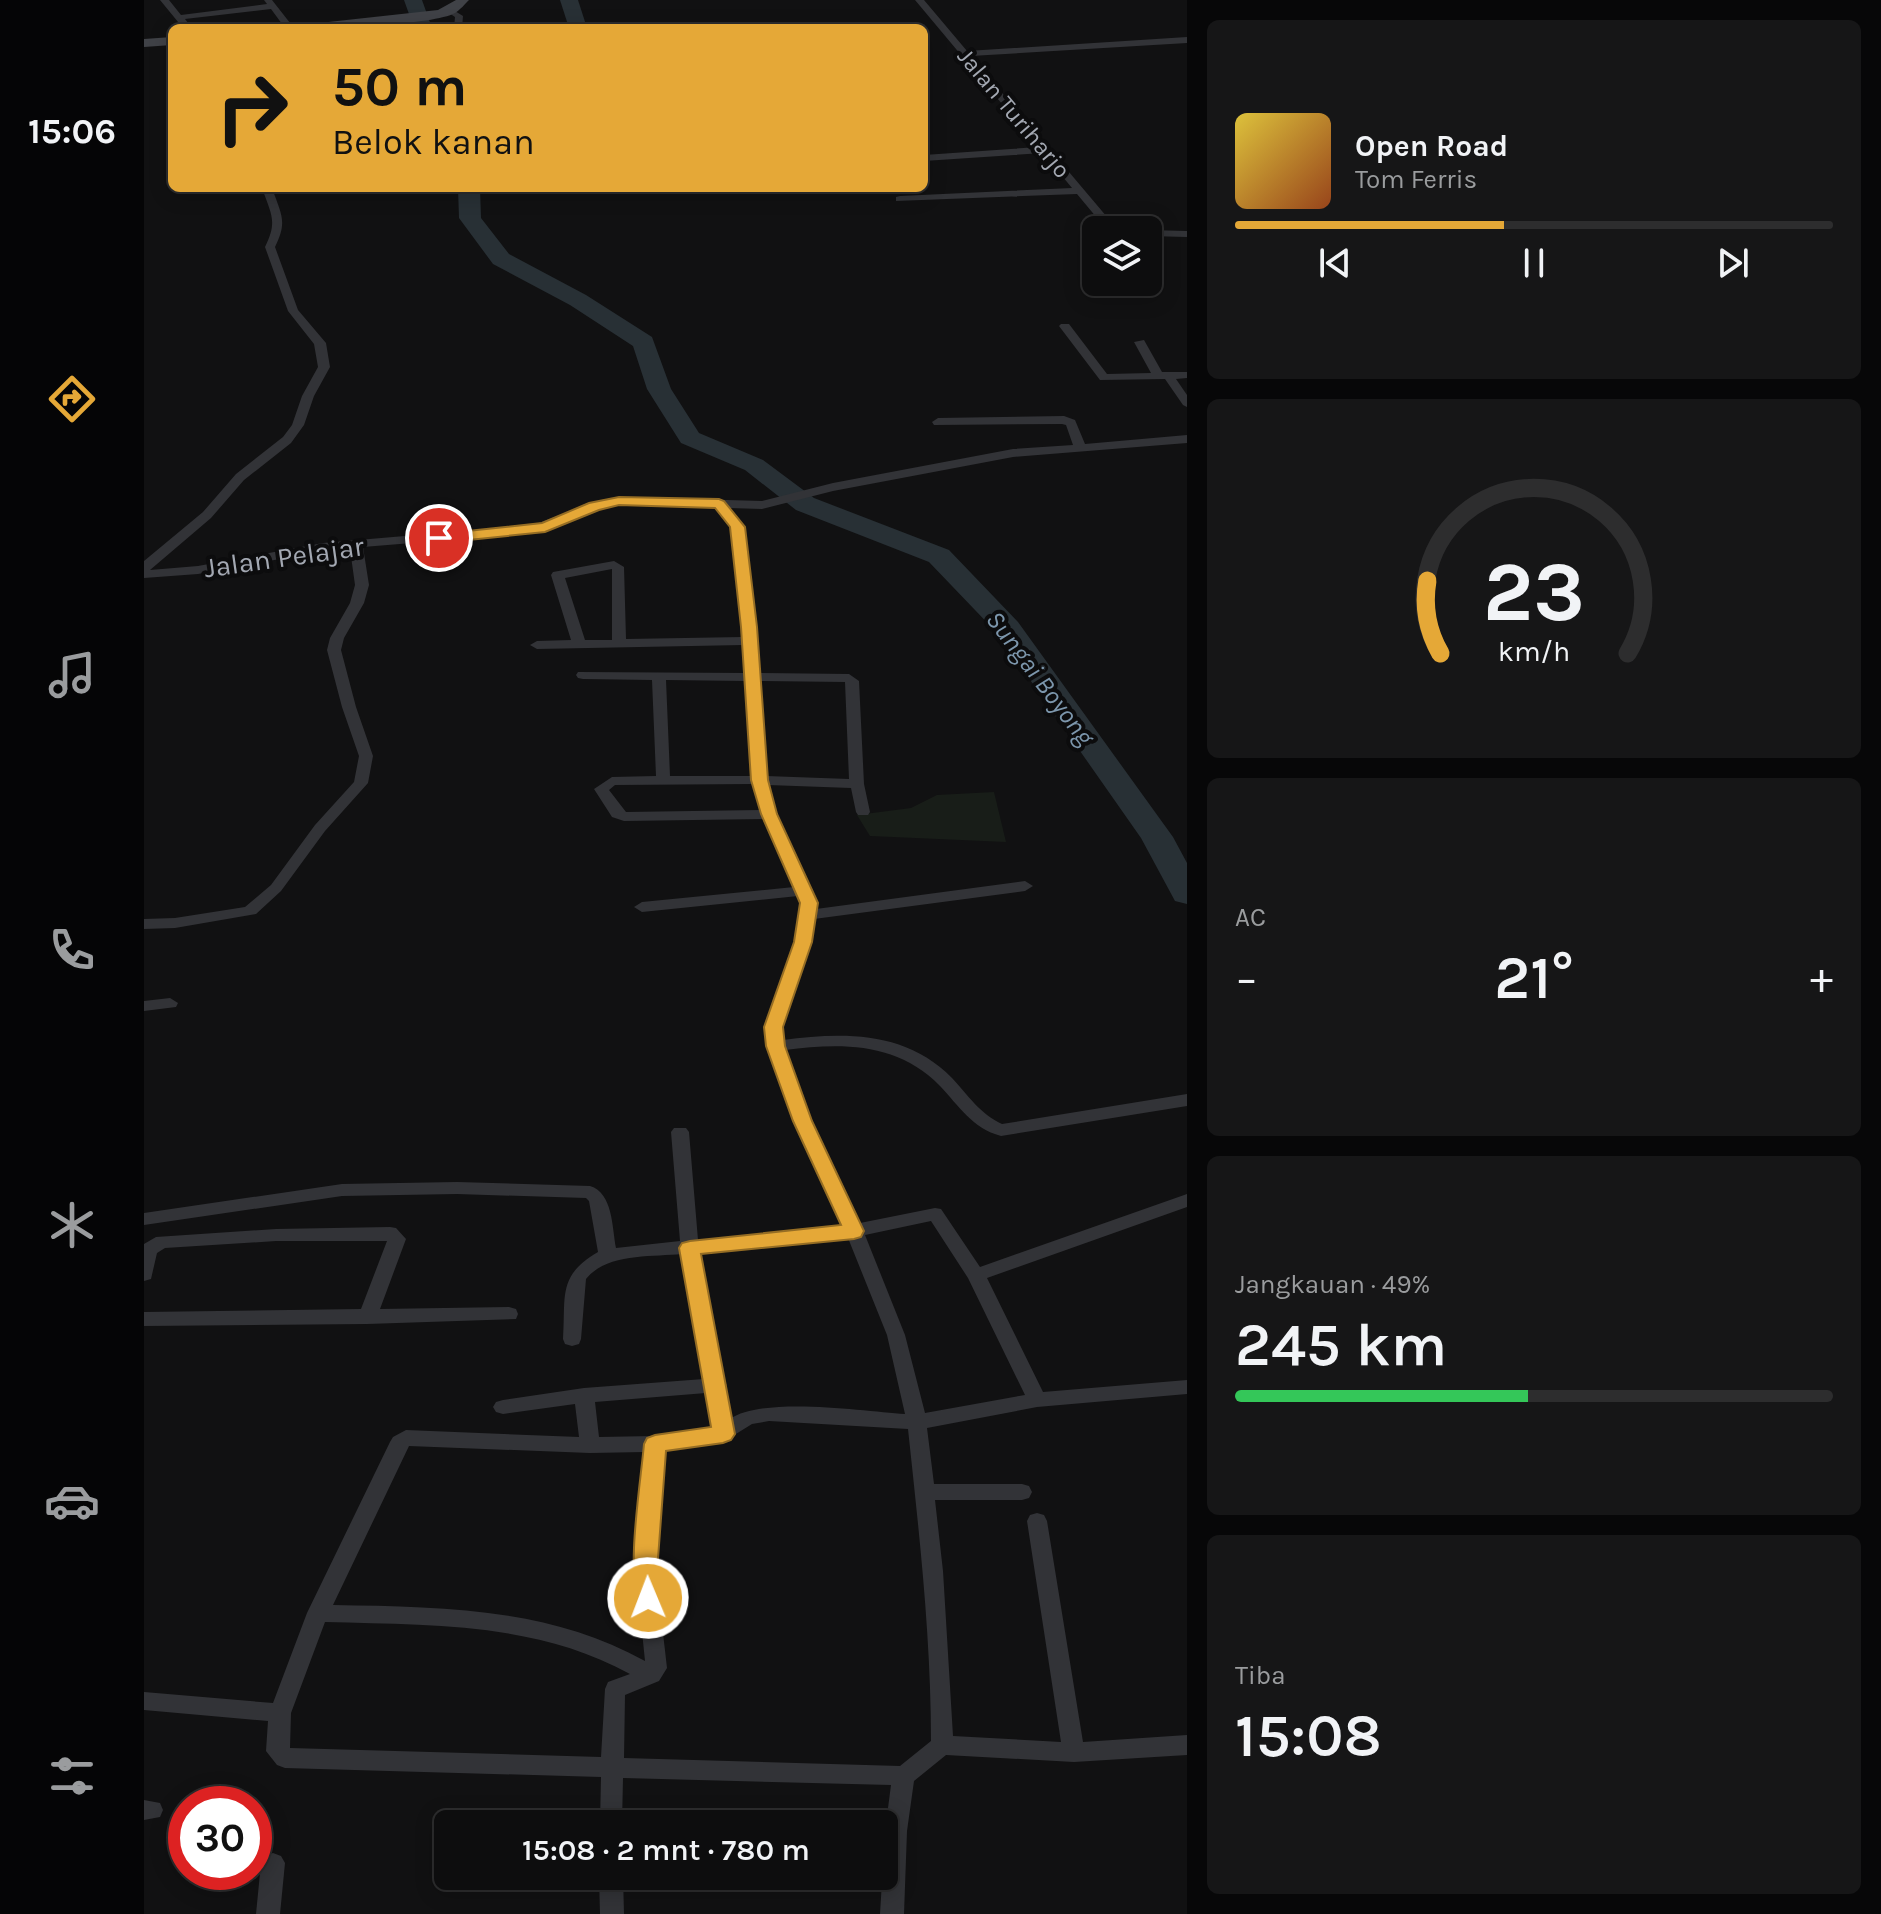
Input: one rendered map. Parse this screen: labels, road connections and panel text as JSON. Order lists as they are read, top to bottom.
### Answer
{
  "streets": {
    "street": ["Jalan Turiharjo", "Jalan Pelajar"]
  },
  "water": ["Sungai Boyong"],
  "page": {
    "tabs": "15:06",
    "turn": ["50 m", "Belok kanan"],
    "song": ["Open Road", "Tom Ferris"],
    "tile": [
      "AC",
      ["Jangkauan · 49%", "245 km"],
      ["Tiba", "15:08"]
    ],
    "heat": ["−", "21°", "+"],
    "limit": "30",
    "trip": "15:08 · 2 mnt · 780 m",
    "gauge": ["23", "km/h"]
  }
}
